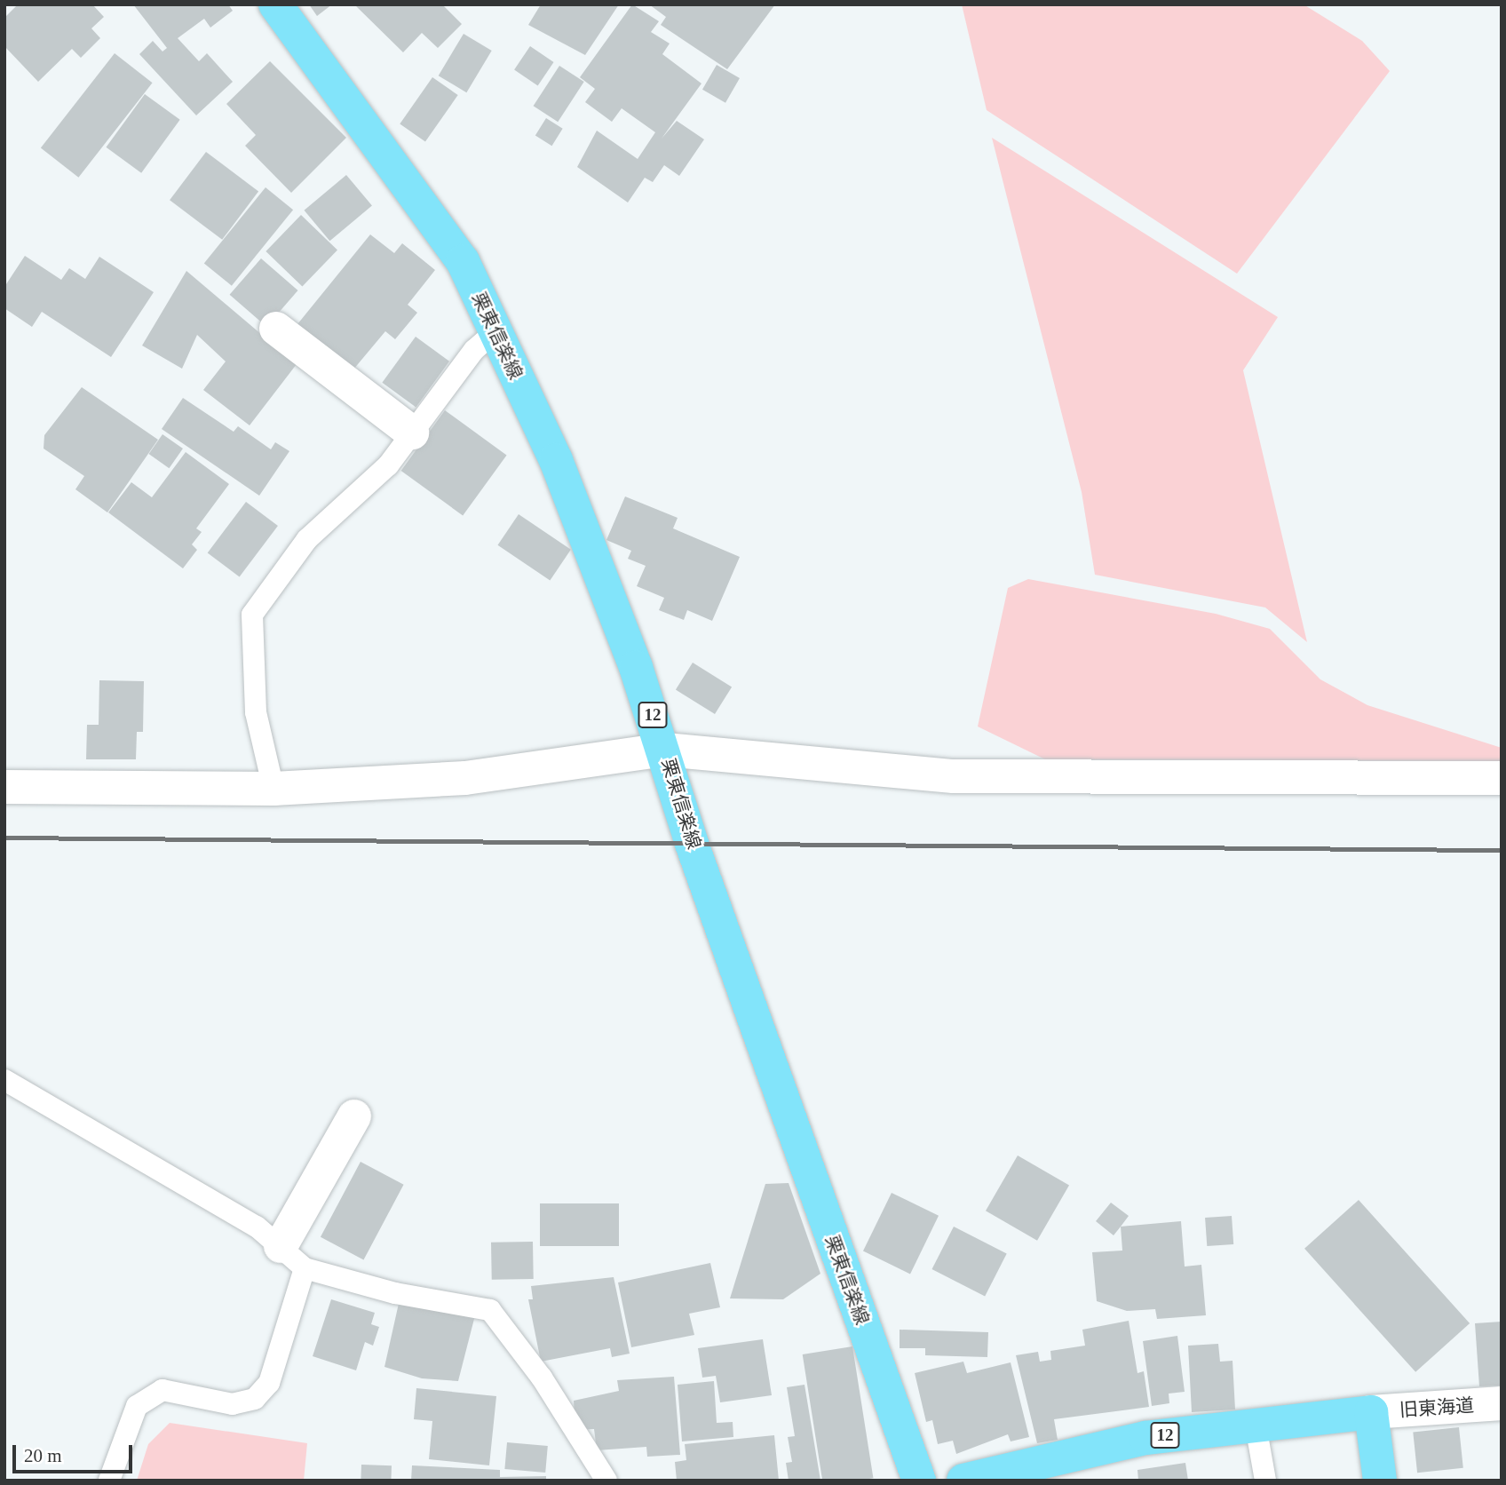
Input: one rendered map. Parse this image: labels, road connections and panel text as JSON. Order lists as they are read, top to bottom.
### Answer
{
  "streets": {
    "main road": ["栗東信楽線", "12"],
    "street": ["旧東海道"]
  },
  "crossings": [
    ["12", "旧東海道"]
  ],
  "scale_bar": "20 m"
}
